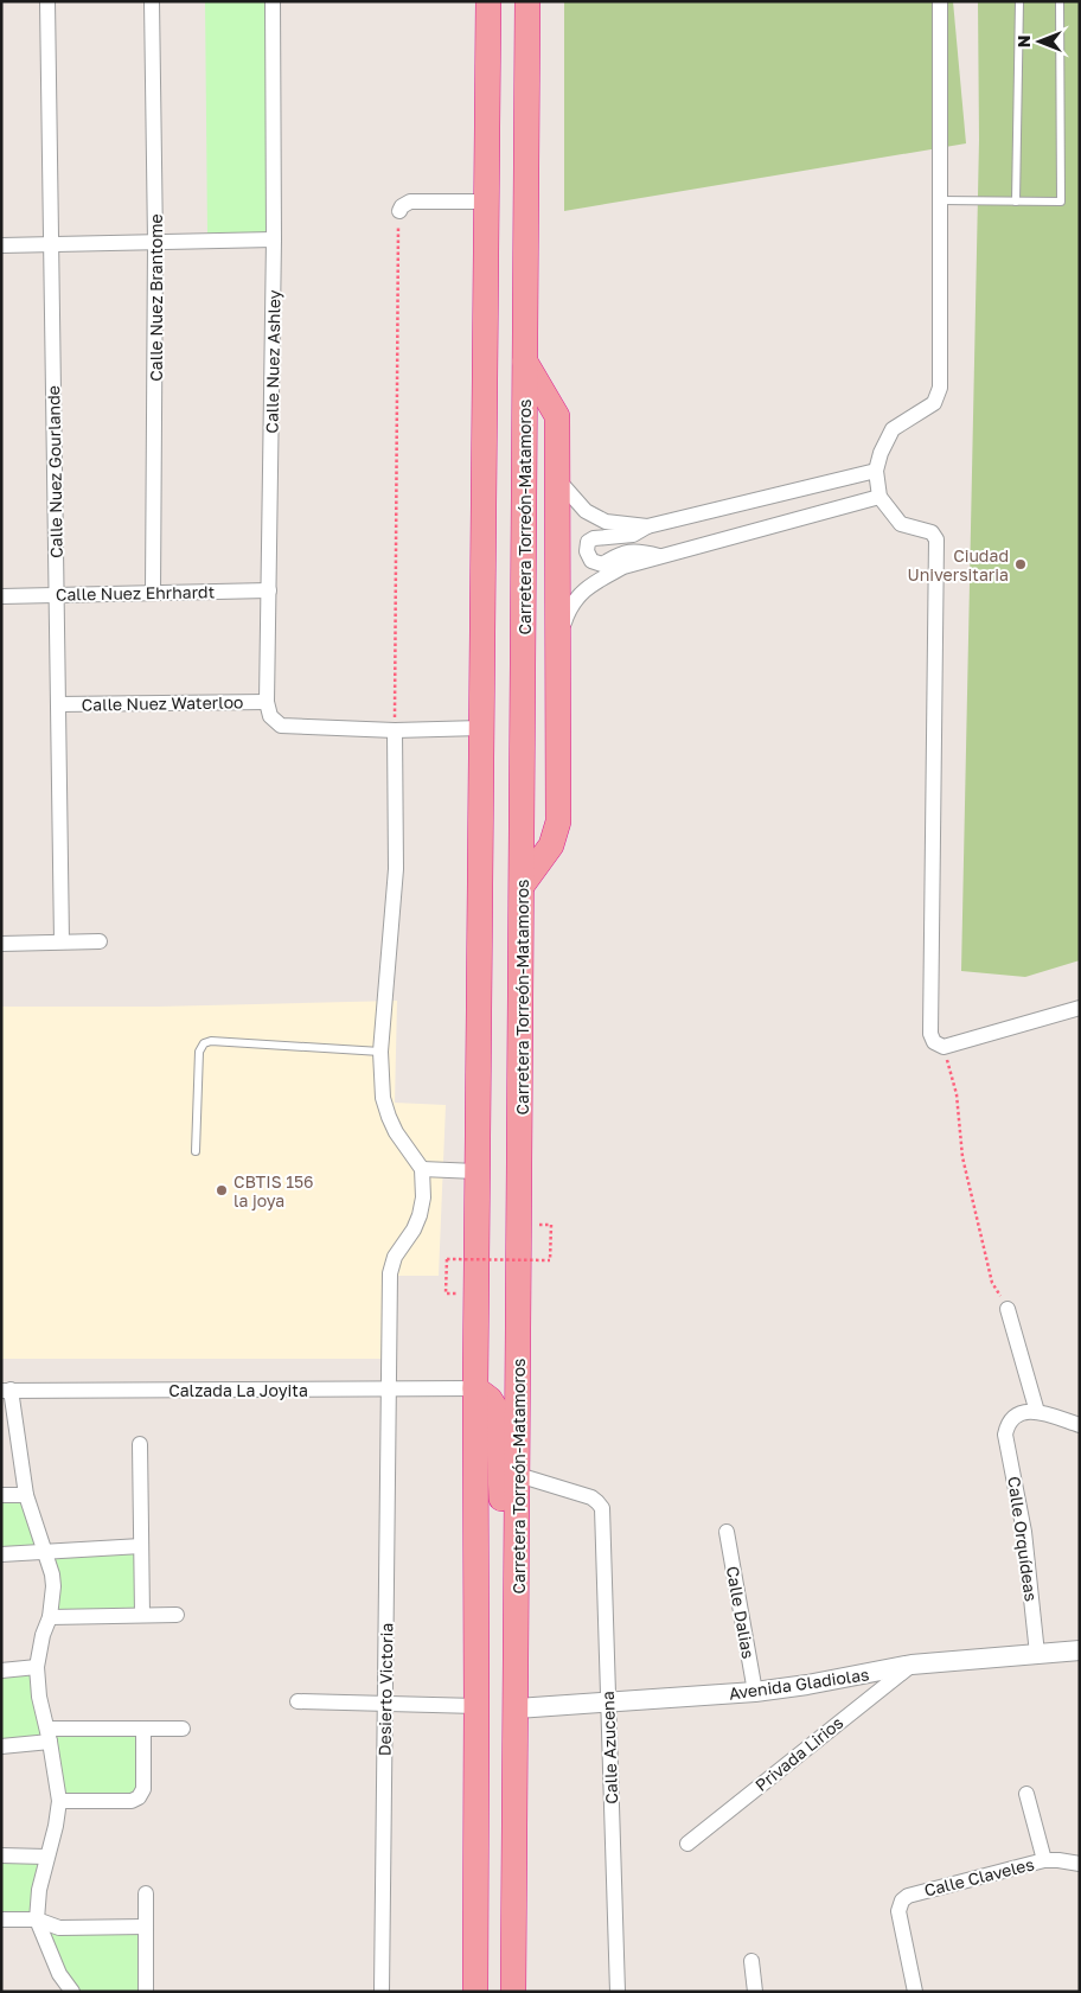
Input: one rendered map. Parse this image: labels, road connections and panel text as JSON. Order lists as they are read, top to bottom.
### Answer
{
  "streets": {
    "highway": ["Carretera Torreón-Matamoros"],
    "street": [
      "Calle Nuez Brantome",
      "Calle Nuez Ashley",
      "Calle Nuez Gourlande",
      "Calle Nuez Ehrhardt",
      "Calle Nuez Waterloo",
      "Calzada La Joyita",
      "Calle Orquídeas",
      "Calle Dalias",
      "Avenida Gladiolas",
      "Desierto Victoria",
      "Calle Azucena",
      "Privada Lirios",
      "Calle Claveles"
    ]
  },
  "crossings": [
    ["Calle Nuez Brantome", "Calle Nuez Ehrhardt"],
    ["Calle Nuez Ashley", "Calle Nuez Ehrhardt"],
    ["Calle Nuez Ashley", "Calle Nuez Waterloo"],
    ["Calle Nuez Gourlande", "Calle Nuez Ehrhardt"],
    ["Calle Nuez Gourlande", "Calle Nuez Waterloo"],
    ["Carretera Torreón-Matamoros", "Avenida Gladiolas"],
    ["Carretera Torreón-Matamoros", "Calle Azucena"],
    ["Calzada La Joyita", "Desierto Victoria"],
    ["Calle Orquídeas", "Avenida Gladiolas"],
    ["Calle Dalias", "Avenida Gladiolas"],
    ["Avenida Gladiolas", "Calle Azucena"],
    ["Avenida Gladiolas", "Privada Lirios"]
  ],
  "places": ["Ciudad Universitaria", "CBTIS 156 la joya"],
  "north": "left"
}
